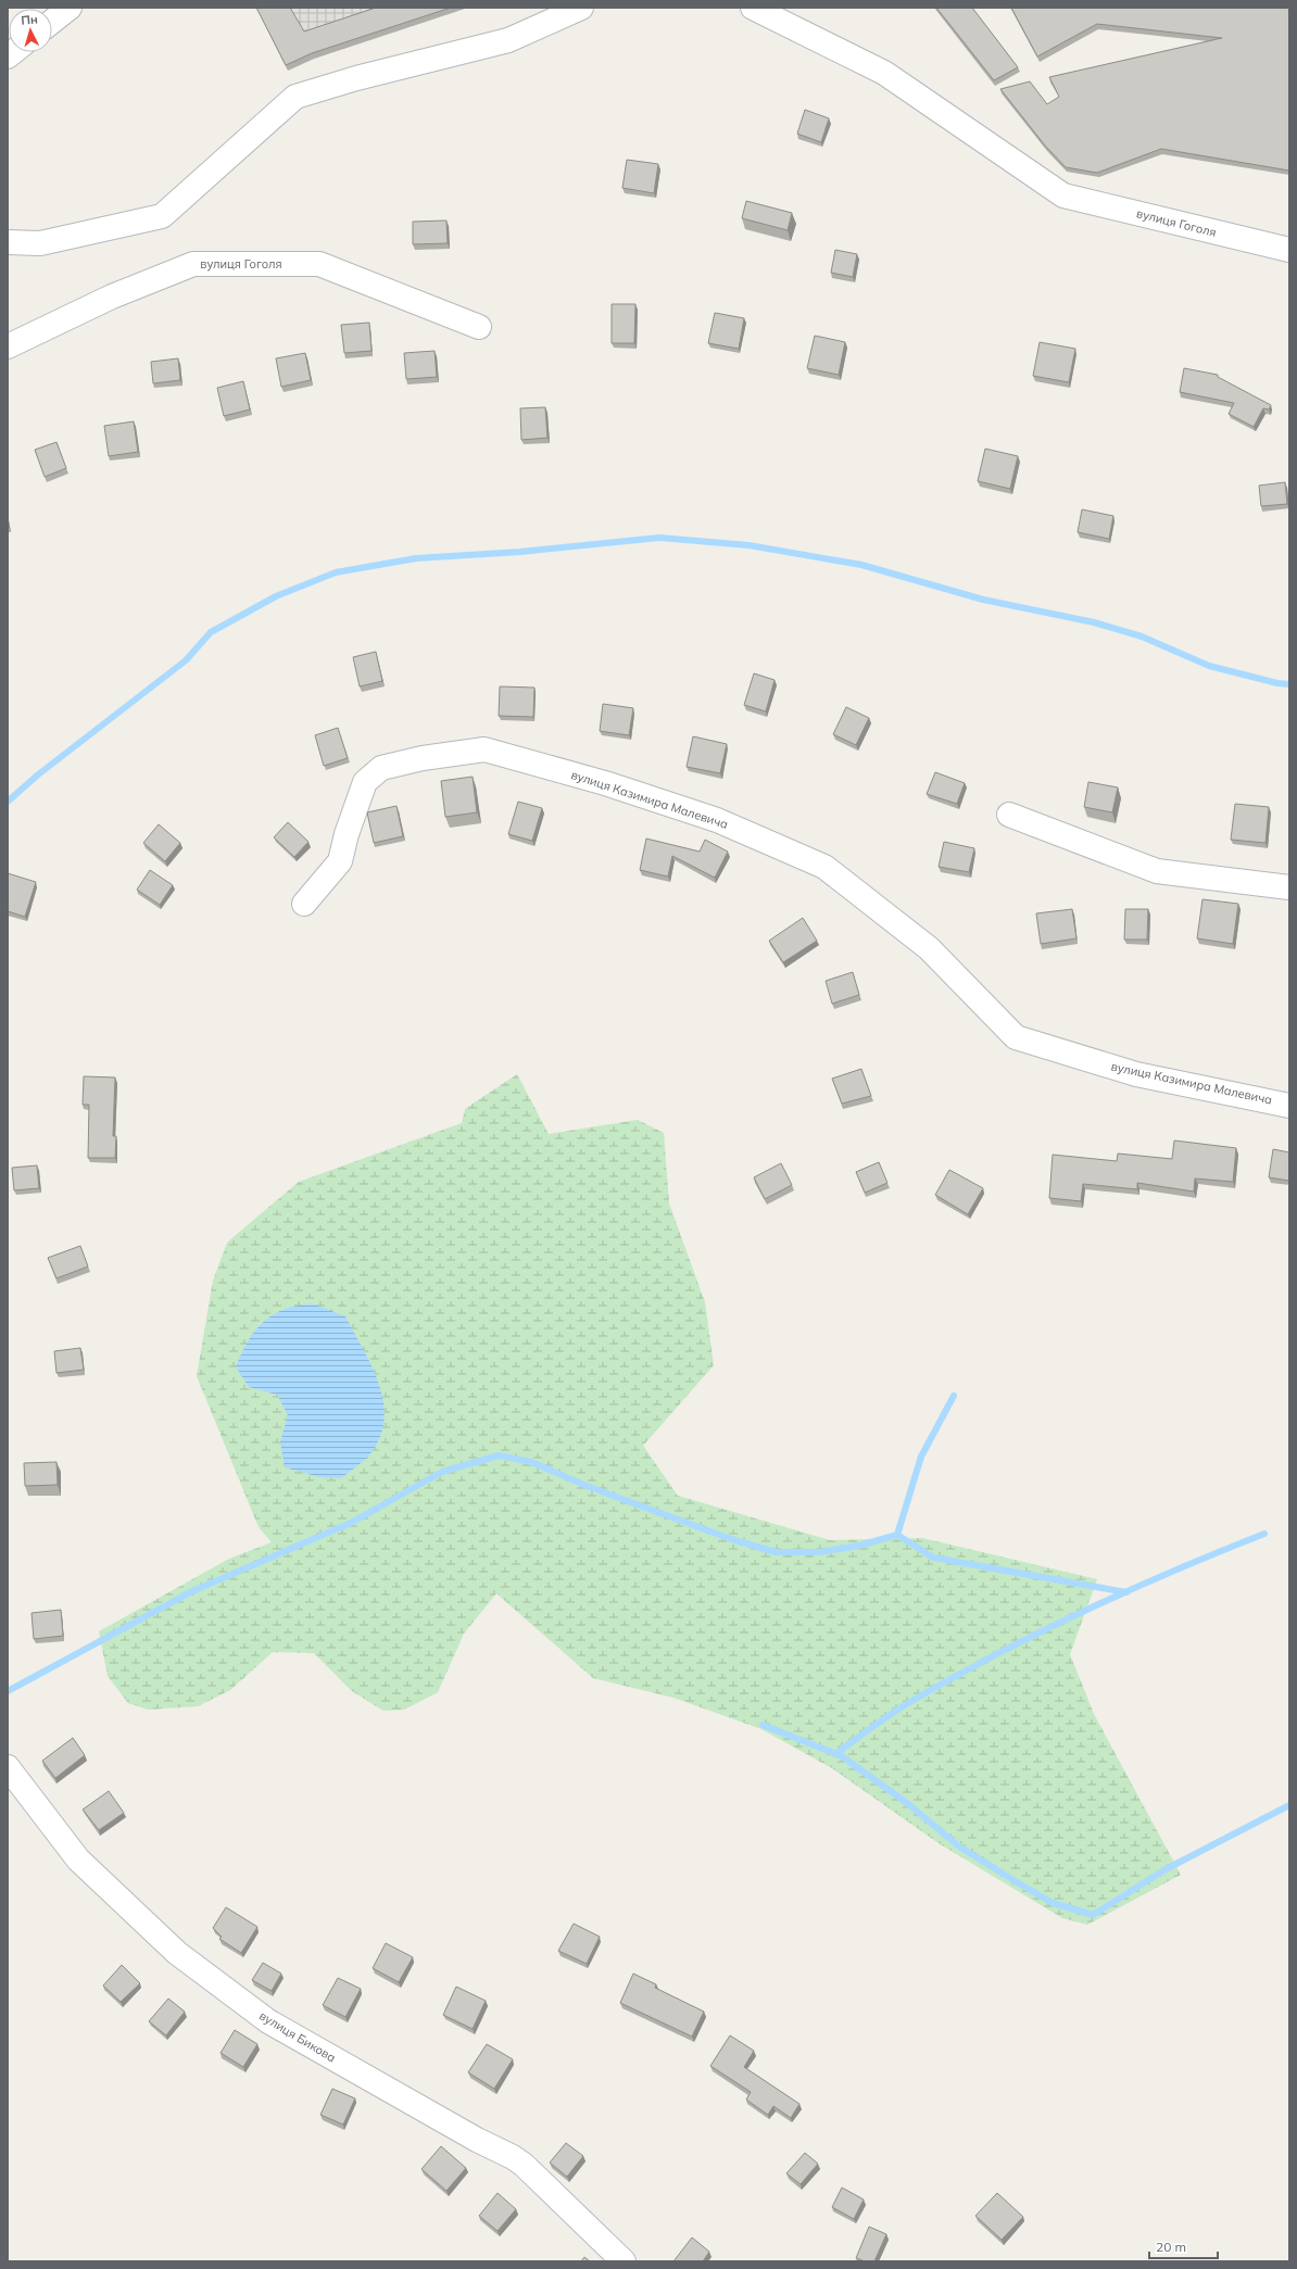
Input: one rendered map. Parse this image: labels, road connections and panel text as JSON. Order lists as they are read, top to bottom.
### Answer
{
  "streets": {
    "street": ["вулиця Гоголя", "вулиця Казимира Малевича", "вулиця Бикова"]
  },
  "scale_bar": "20 m",
  "north": "top"
}
